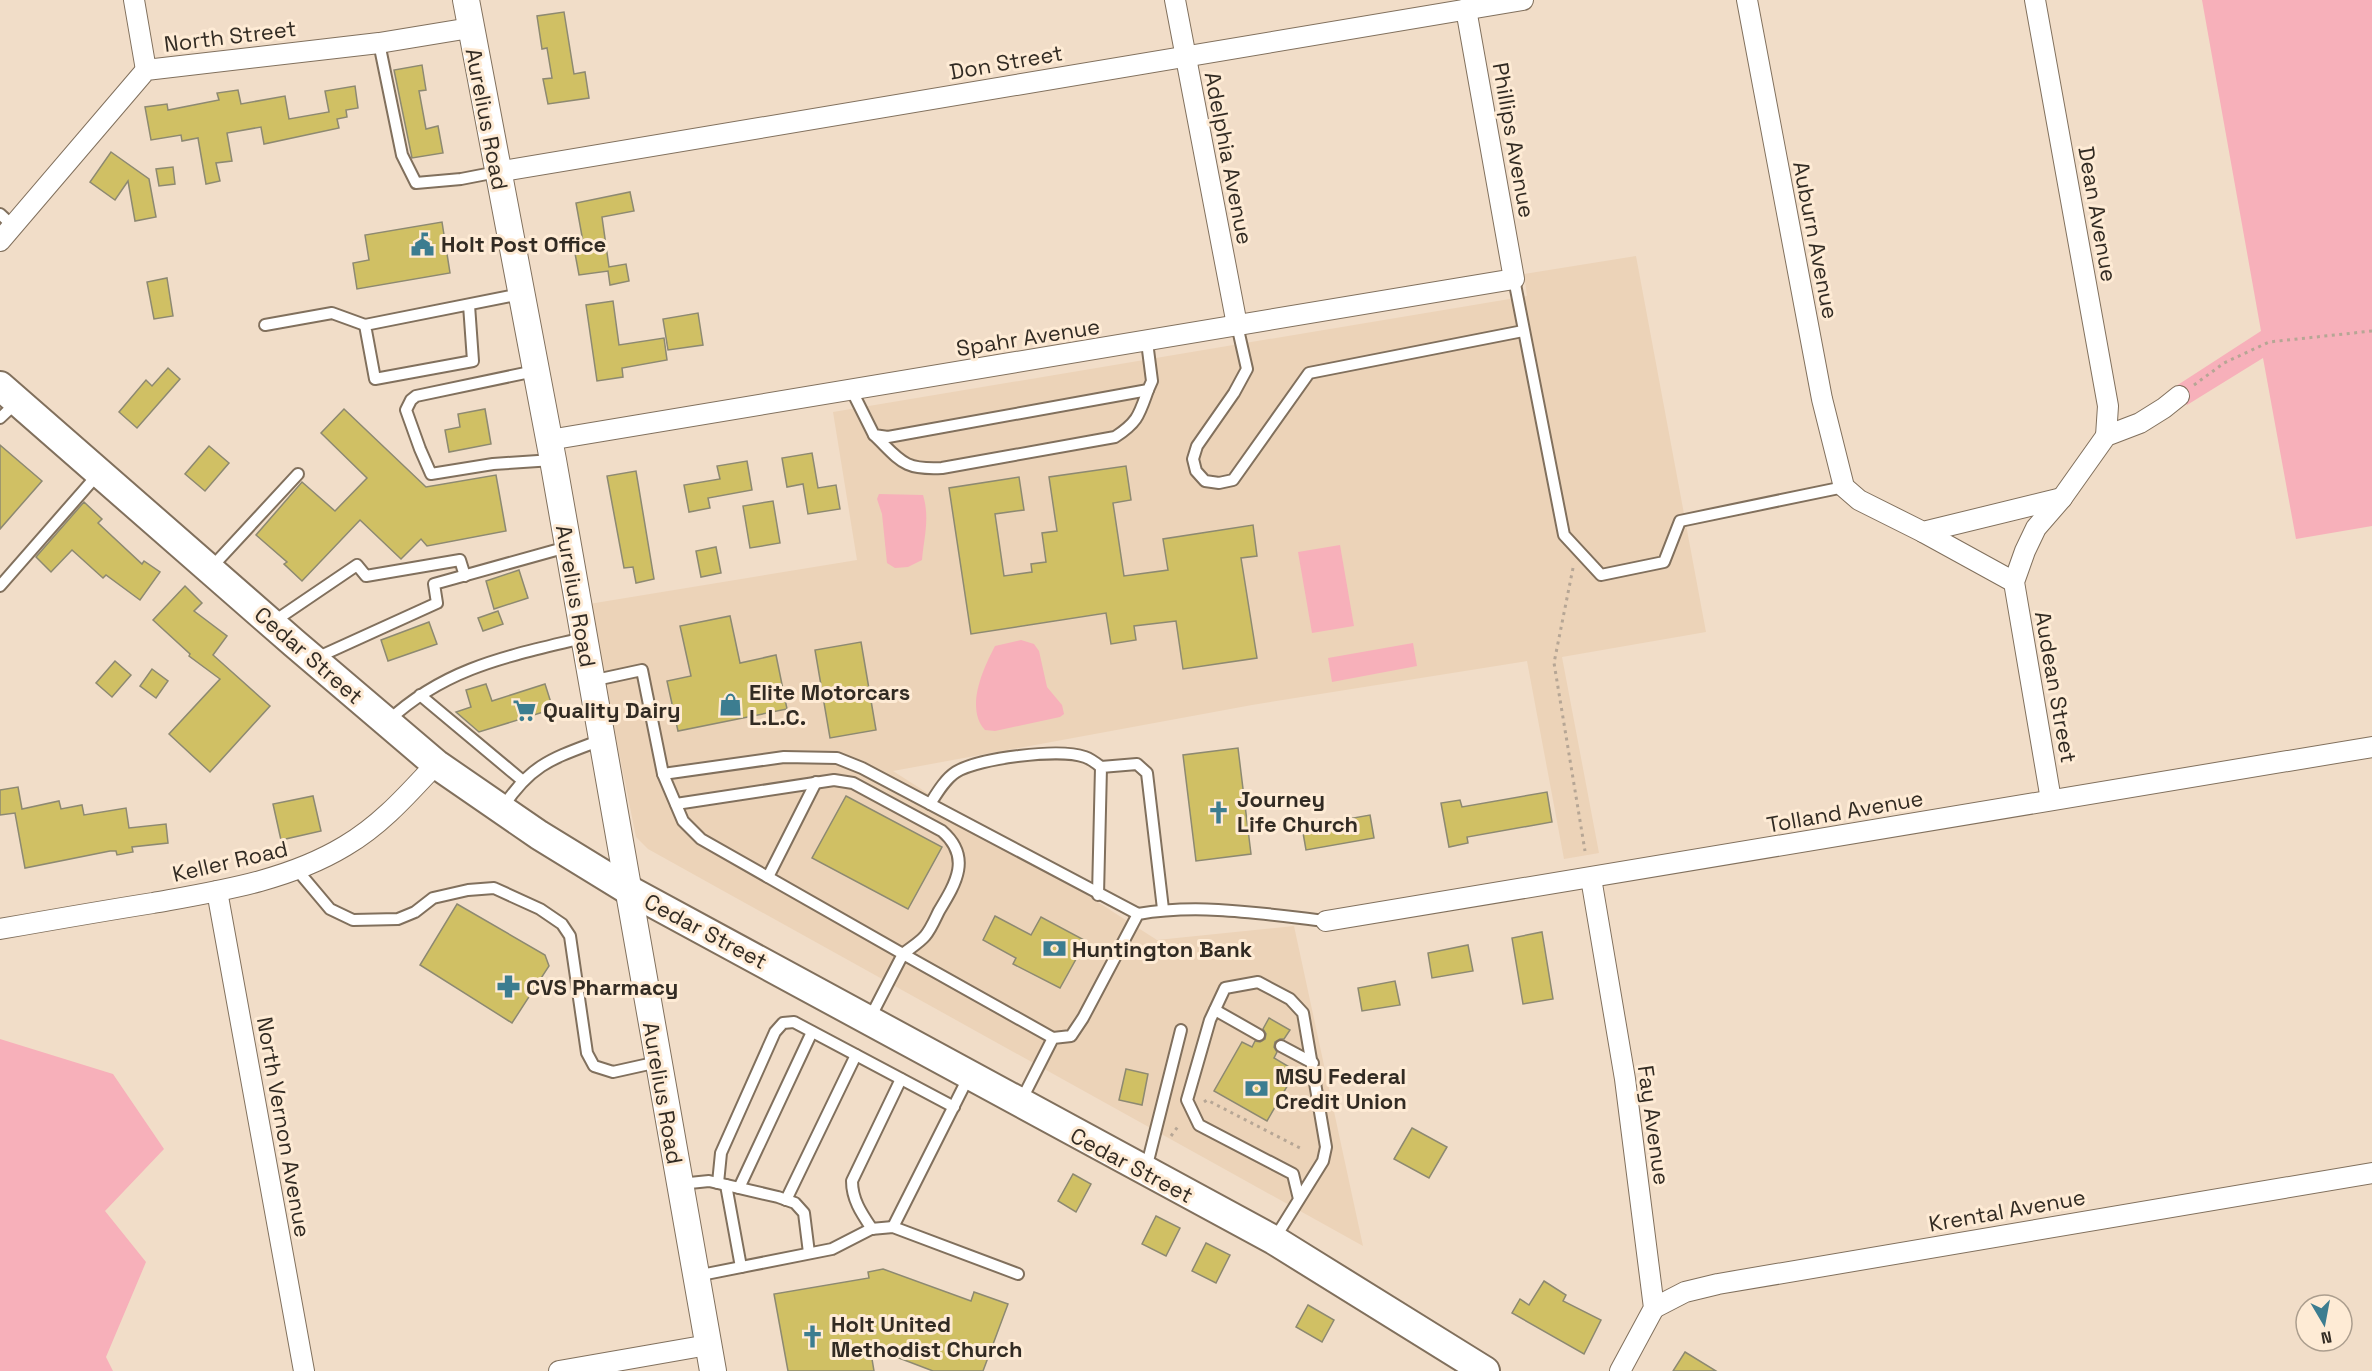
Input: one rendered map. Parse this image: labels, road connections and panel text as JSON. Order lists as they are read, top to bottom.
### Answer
{
  "streets": {
    "main road": ["Cedar Street"],
    "street": [
      "North Street",
      "Don Street",
      "Aurelius Road",
      "Phillips Avenue",
      "Adelphia Avenue",
      "Dean Avenue",
      "Auburn Avenue",
      "Spahr Avenue",
      "Audean Street",
      "Tolland Avenue",
      "Keller Road",
      "Fay Avenue",
      "North Vernon Avenue",
      "Krental Avenue"
    ]
  },
  "crossings": [
    ["North Street", "Aurelius Road"],
    ["Don Street", "Aurelius Road"],
    ["Don Street", "Phillips Avenue"],
    ["Don Street", "Adelphia Avenue"],
    ["Aurelius Road", "Spahr Avenue"],
    ["Aurelius Road", "Cedar Street"],
    ["Phillips Avenue", "Spahr Avenue"],
    ["Adelphia Avenue", "Spahr Avenue"],
    ["Cedar Street", "Keller Road"],
    ["Audean Street", "Tolland Avenue"],
    ["Tolland Avenue", "Fay Avenue"],
    ["Keller Road", "North Vernon Avenue"],
    ["Fay Avenue", "Krental Avenue"]
  ],
  "places": {
    "public building": ["Holt Post Office"],
    "shop": ["Elite Motorcars L.L.C."],
    "supermarket": ["Quality Dairy"],
    "church": ["Journey Life Church", "Holt United Methodist Church"],
    "bank": ["Huntington Bank", "MSU Federal Credit Union"],
    "pharmacy": ["CVS Pharmacy"]
  },
  "north": "bottom"
}
